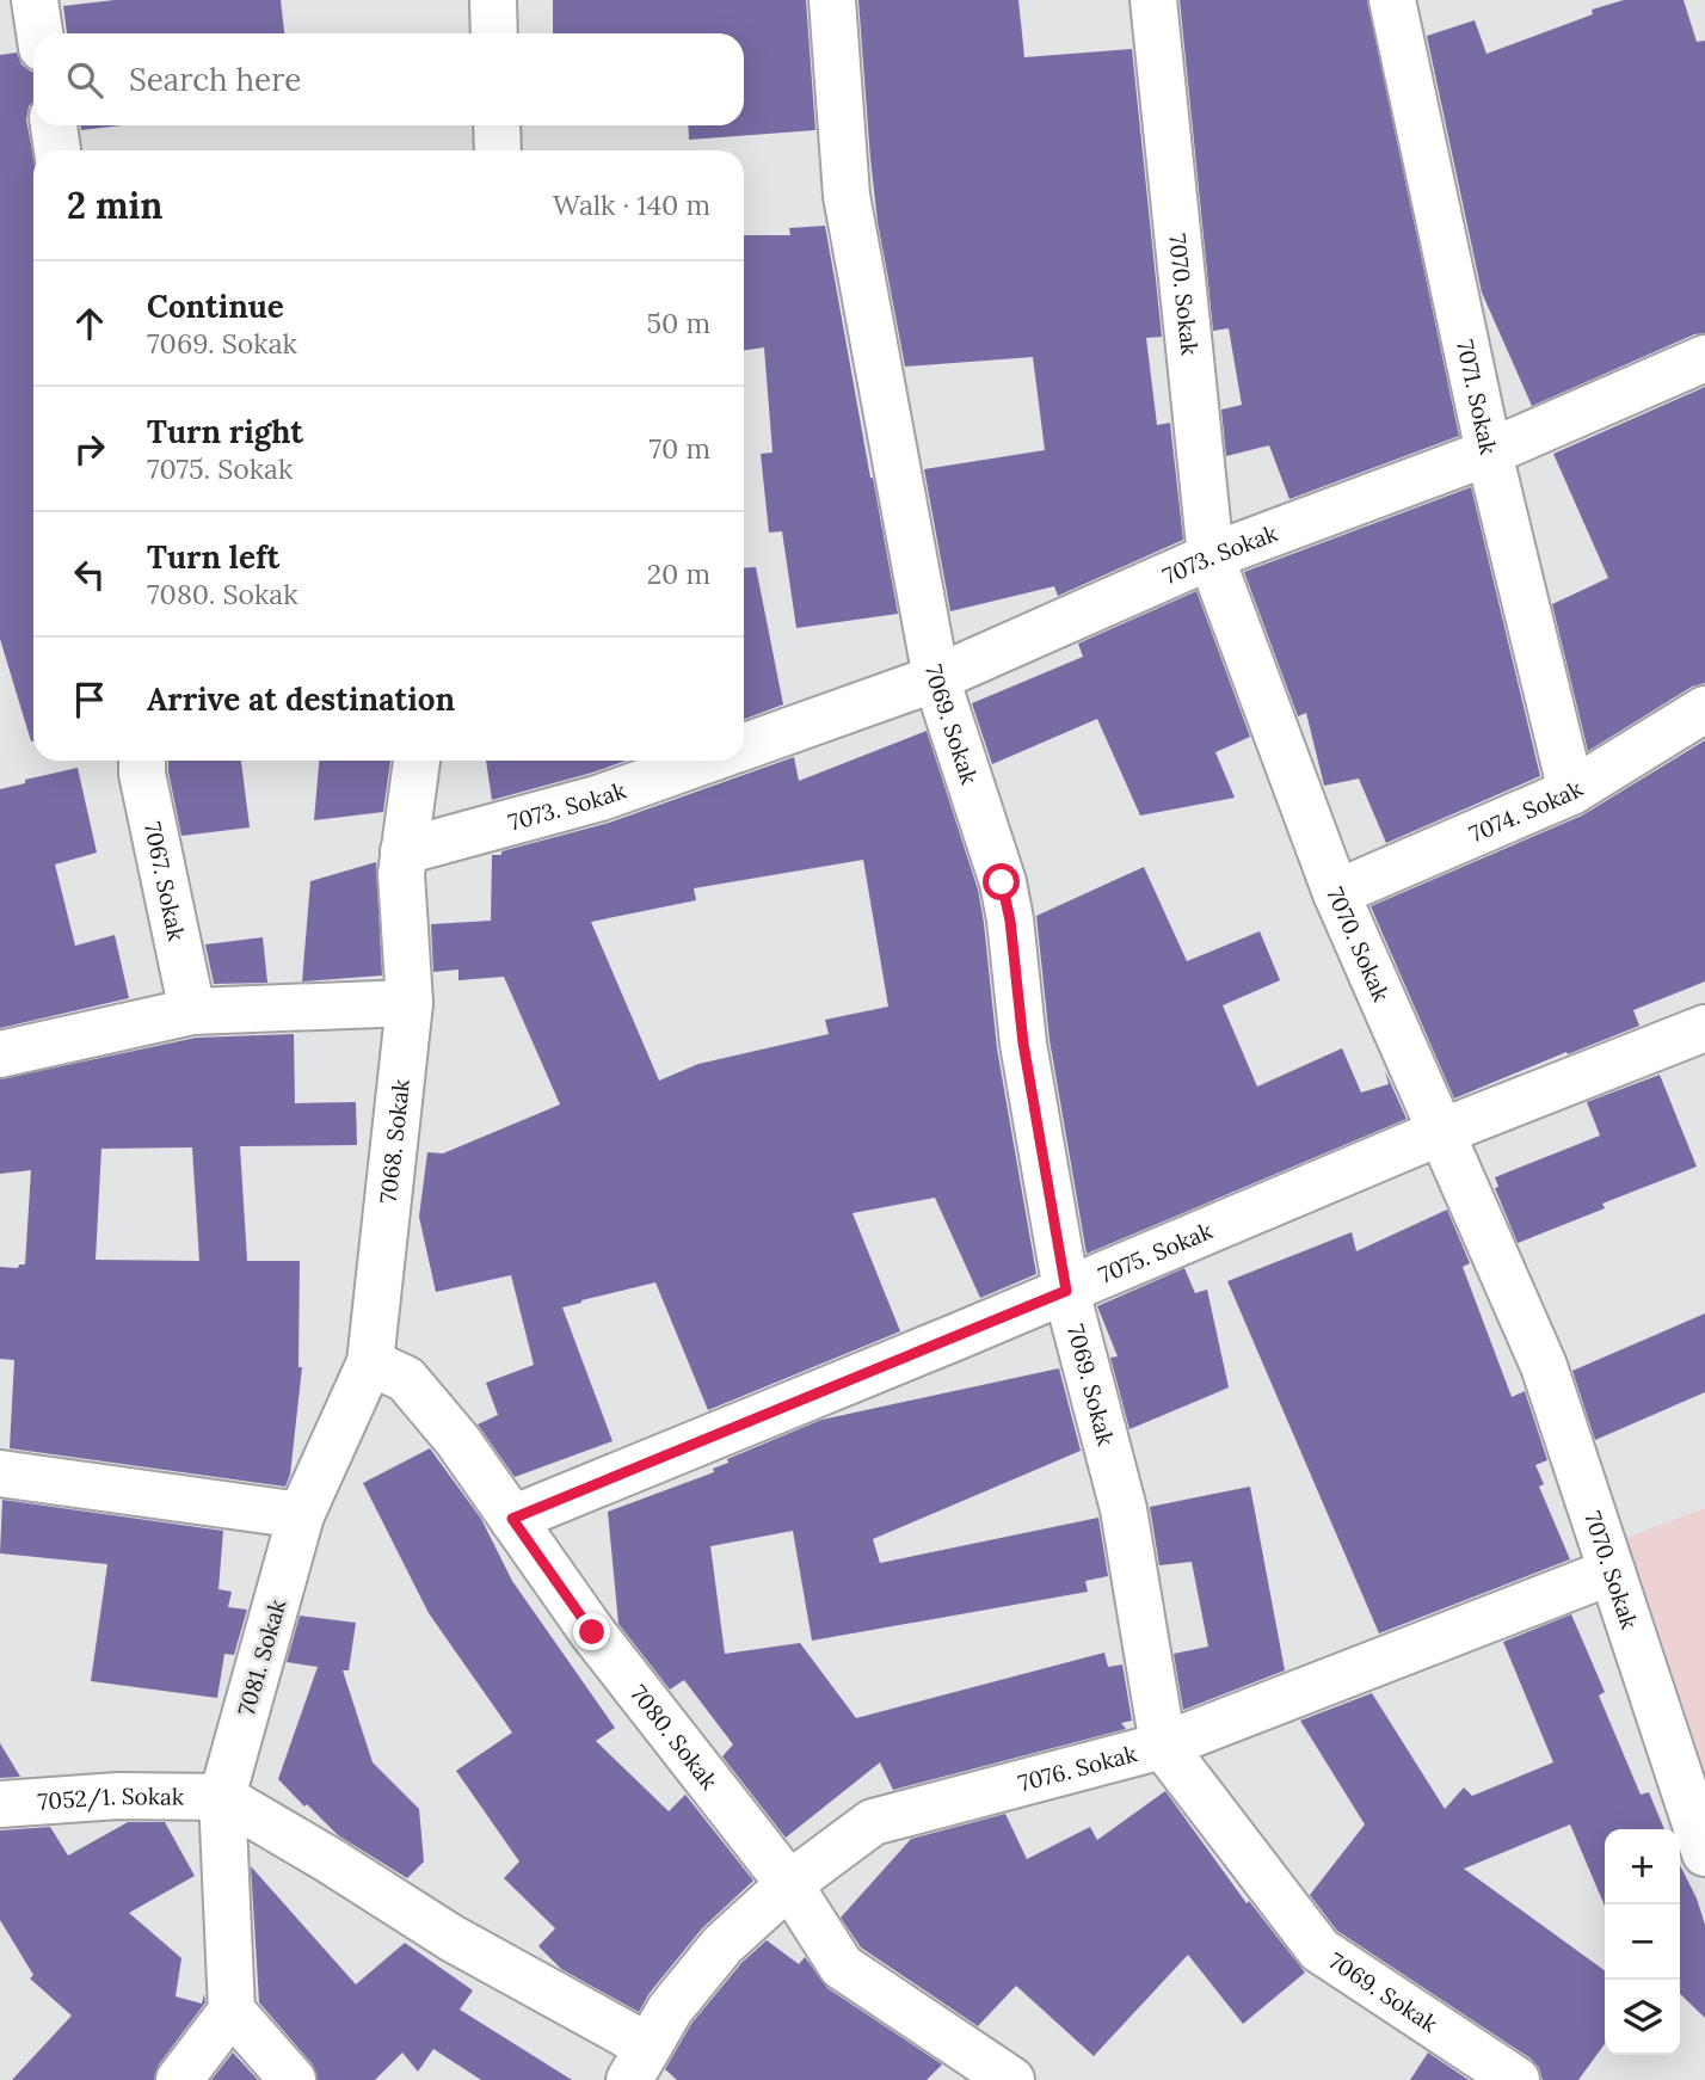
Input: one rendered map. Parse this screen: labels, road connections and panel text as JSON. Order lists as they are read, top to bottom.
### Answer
{
  "streets": {
    "street": [
      "7070. Sokak",
      "7071. Sokak",
      "7073. Sokak",
      "7069. Sokak",
      "7074. Sokak",
      "7067. Sokak",
      "7068. Sokak",
      "7075. Sokak",
      "7081. Sokak",
      "7080. Sokak",
      "7076. Sokak",
      "7052/1. Sokak"
    ]
  },
  "crossings": [
    ["7070. Sokak", "7073. Sokak"],
    ["7070. Sokak", "7074. Sokak"],
    ["7070. Sokak", "7075. Sokak"],
    ["7070. Sokak", "7076. Sokak"],
    ["7071. Sokak", "7073. Sokak"],
    ["7071. Sokak", "7074. Sokak"],
    ["7073. Sokak", "7069. Sokak"],
    ["7073. Sokak", "7068. Sokak"],
    ["7069. Sokak", "7075. Sokak"],
    ["7069. Sokak", "7076. Sokak"],
    ["7068. Sokak", "7081. Sokak"],
    ["7068. Sokak", "7080. Sokak"],
    ["7075. Sokak", "7080. Sokak"],
    ["7081. Sokak", "7052/1. Sokak"],
    ["7080. Sokak", "7076. Sokak"]
  ],
  "page": {
    "search": "Search here",
    "heading": ["2 min", "Walk · 140 m"],
    "list": [
      ["Continue", "7069. Sokak", "50 m"],
      ["Turn right", "7075. Sokak", "70 m"],
      ["Turn left", "7080. Sokak", "20 m"],
      "Arrive at destination"
    ],
    "map_buttons": ["+", "−"]
  }
}
